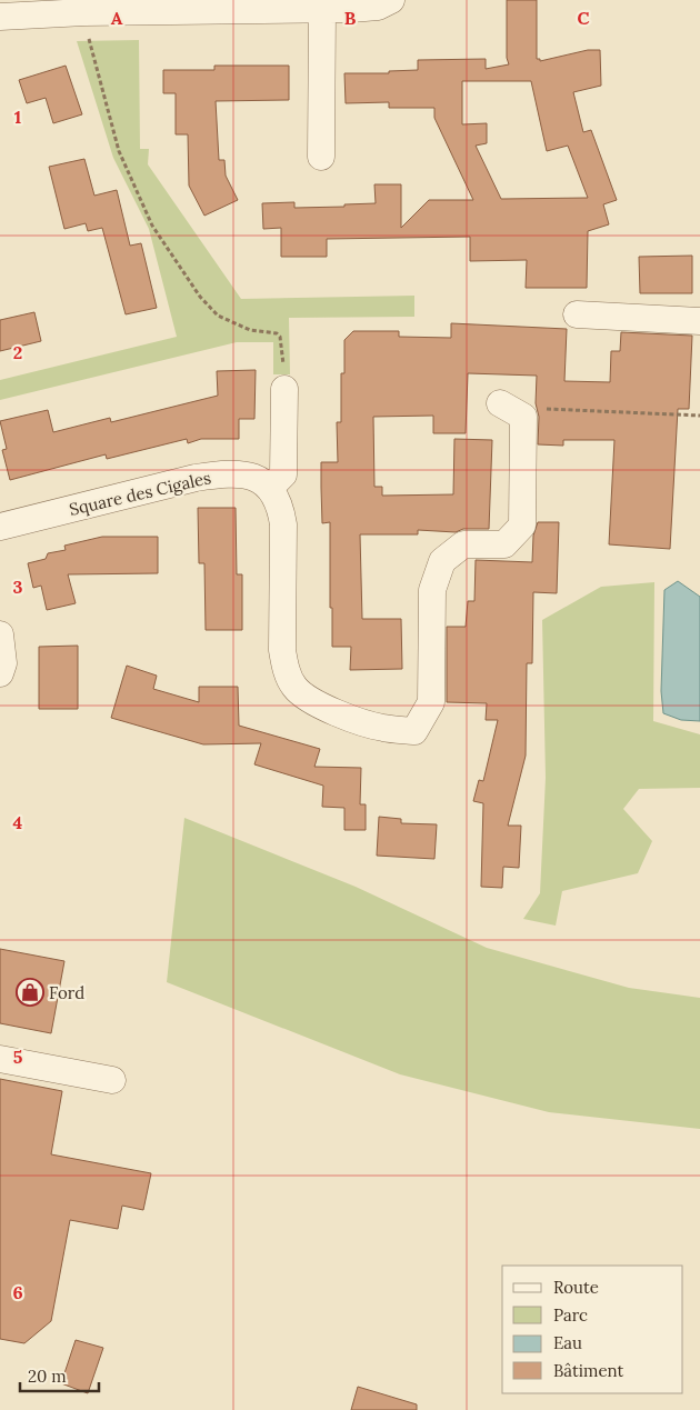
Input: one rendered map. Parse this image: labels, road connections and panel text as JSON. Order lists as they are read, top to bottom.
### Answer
{
  "streets": {
    "street": ["Square des Cigales"]
  },
  "places": {
    "shop": ["Ford"]
  },
  "legend": [
    "Route",
    "Parc",
    "Eau",
    "Bâtiment"
  ],
  "scale_bar": "20 m",
  "grid": {
    "columns": ["A", "B", "C"],
    "rows": [
      "1",
      "2",
      "3",
      "4",
      "5",
      "6"
    ]
  }
}
